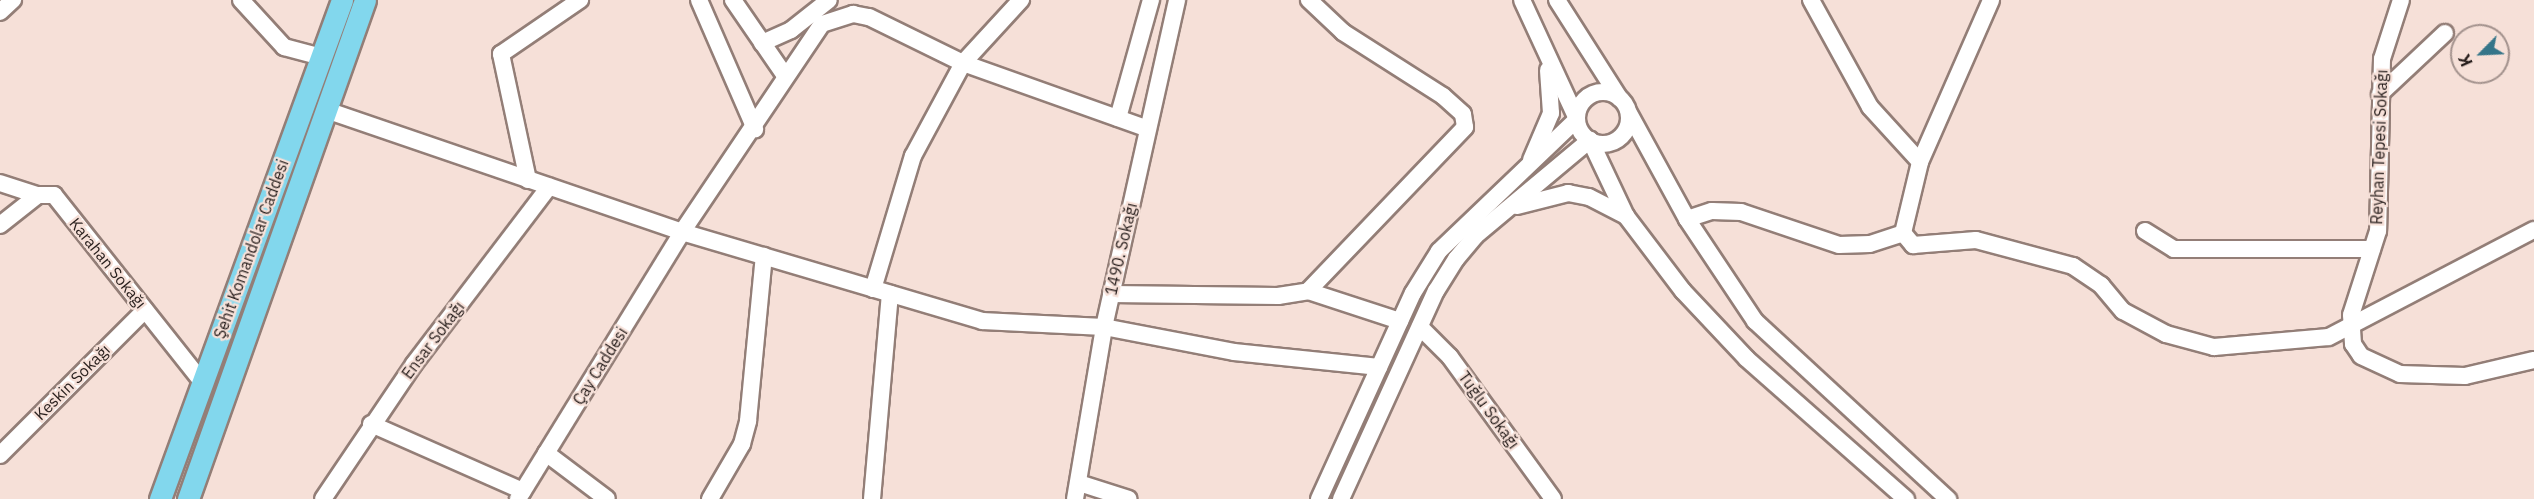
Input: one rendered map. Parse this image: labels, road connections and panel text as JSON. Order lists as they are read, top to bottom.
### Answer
{
  "streets": {
    "main road": ["Şehit Komandolar Caddesi"],
    "street": [
      "Reyhan Tepesi Sokağı",
      "1490. Sokağı",
      "Karahan Sokağı",
      "Ensar Sokağı",
      "Çay Caddesi",
      "Keskin Sokağı",
      "Tuğlu Sokağı"
    ]
  },
  "crossings": [
    ["Şehit Komandolar Caddesi", "Karahan Sokağı"],
    ["1490. Sokağı", "Çay Caddesi"],
    ["Karahan Sokağı", "Keskin Sokağı"]
  ],
  "north": "bottom left"
}
